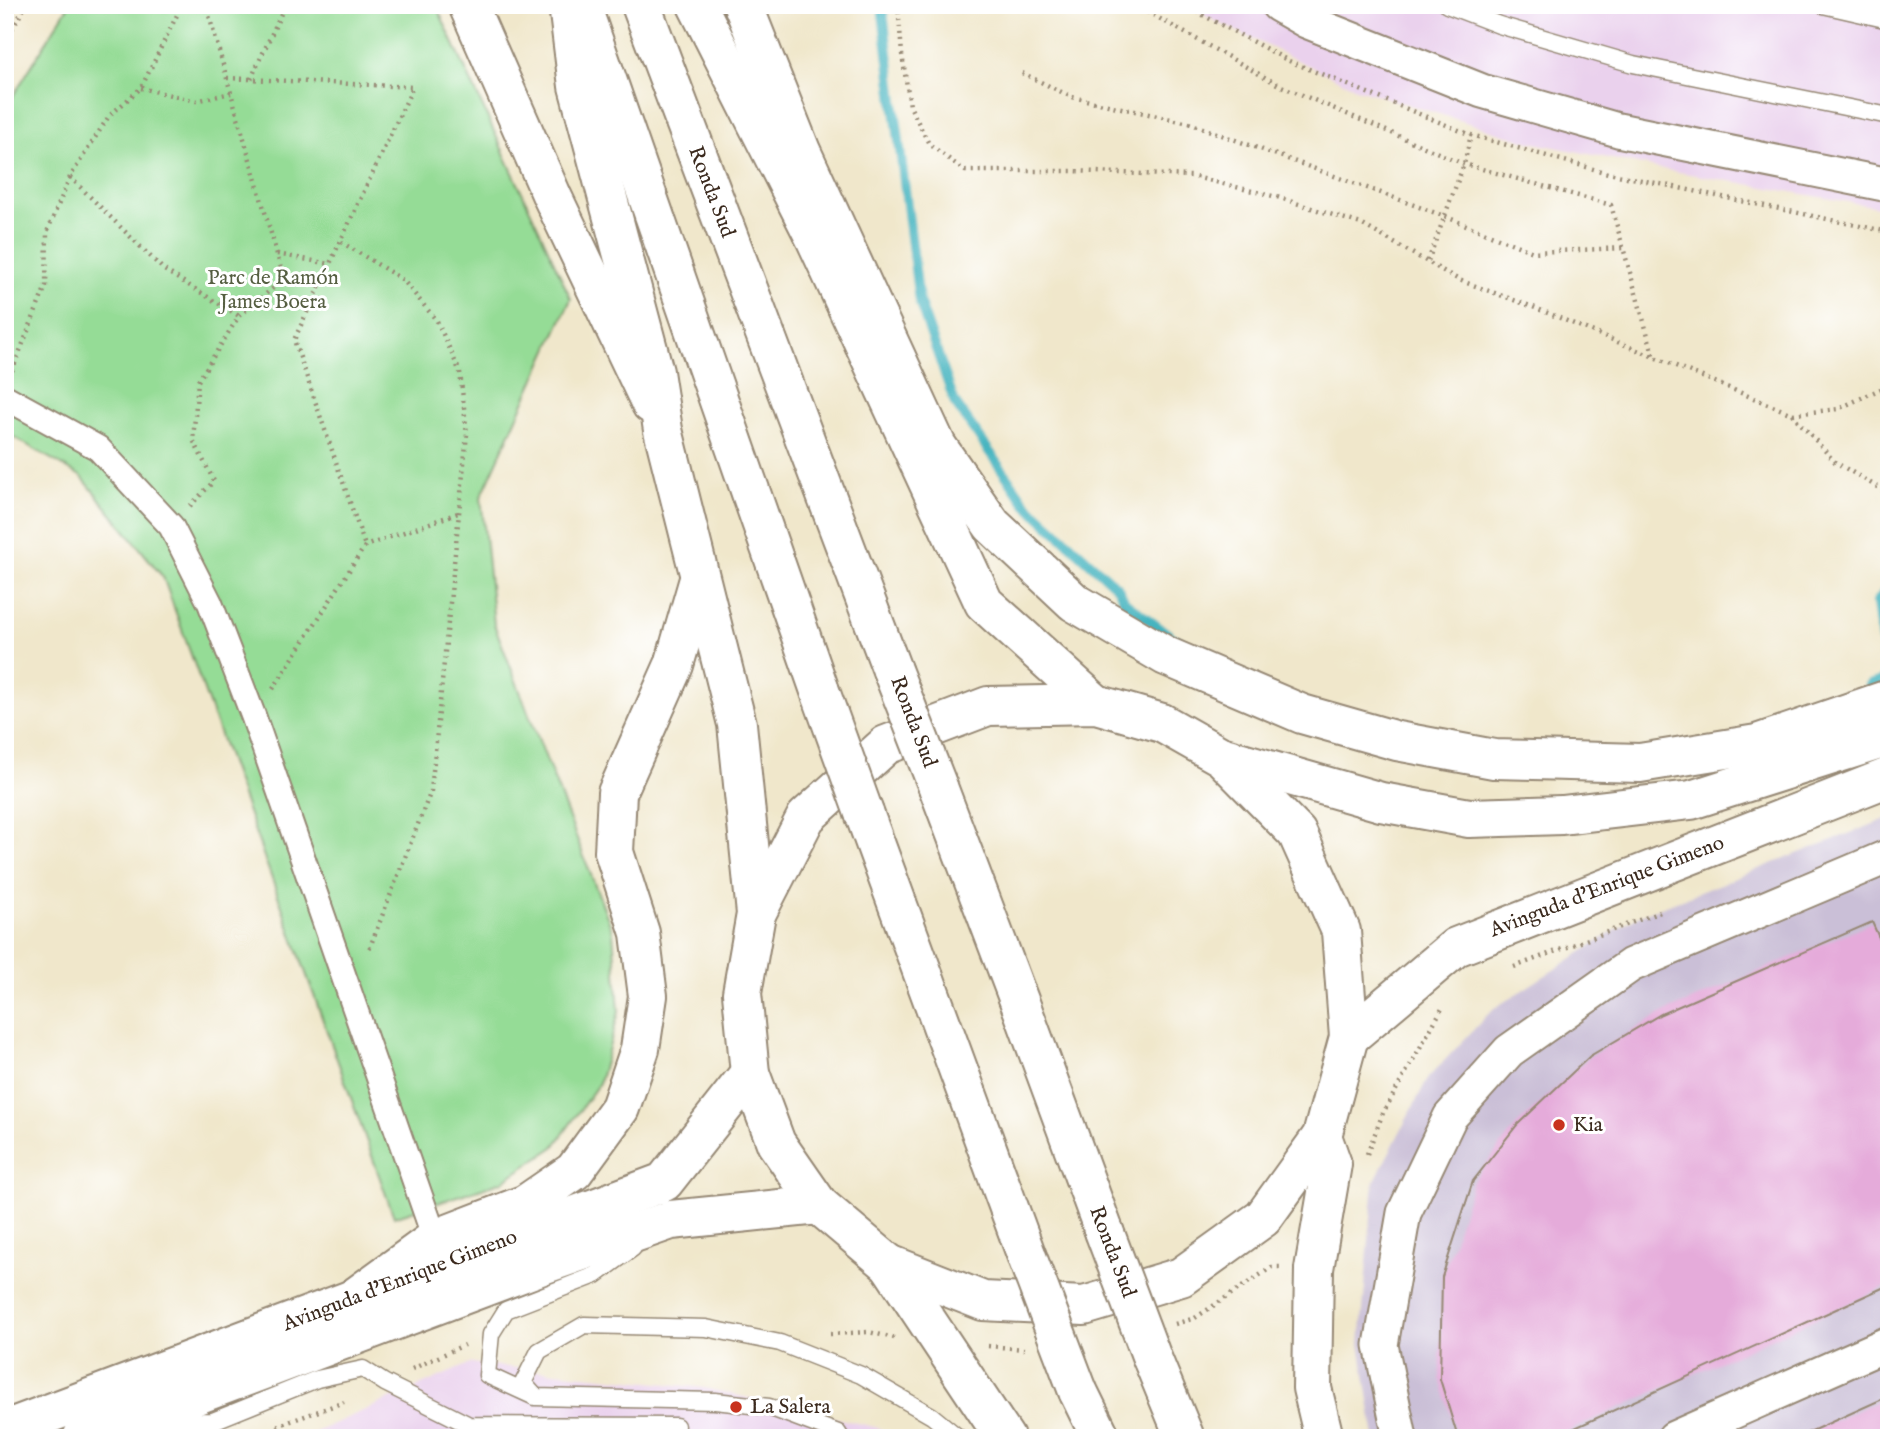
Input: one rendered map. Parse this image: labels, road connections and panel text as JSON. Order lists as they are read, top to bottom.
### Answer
{
  "streets": {
    "main road": ["Ronda Sud", "Avinguda d'Enrique Gimeno"]
  },
  "parks": ["Parc de Ramón James Boera"],
  "places": ["Kia", "La Salera"]
}
